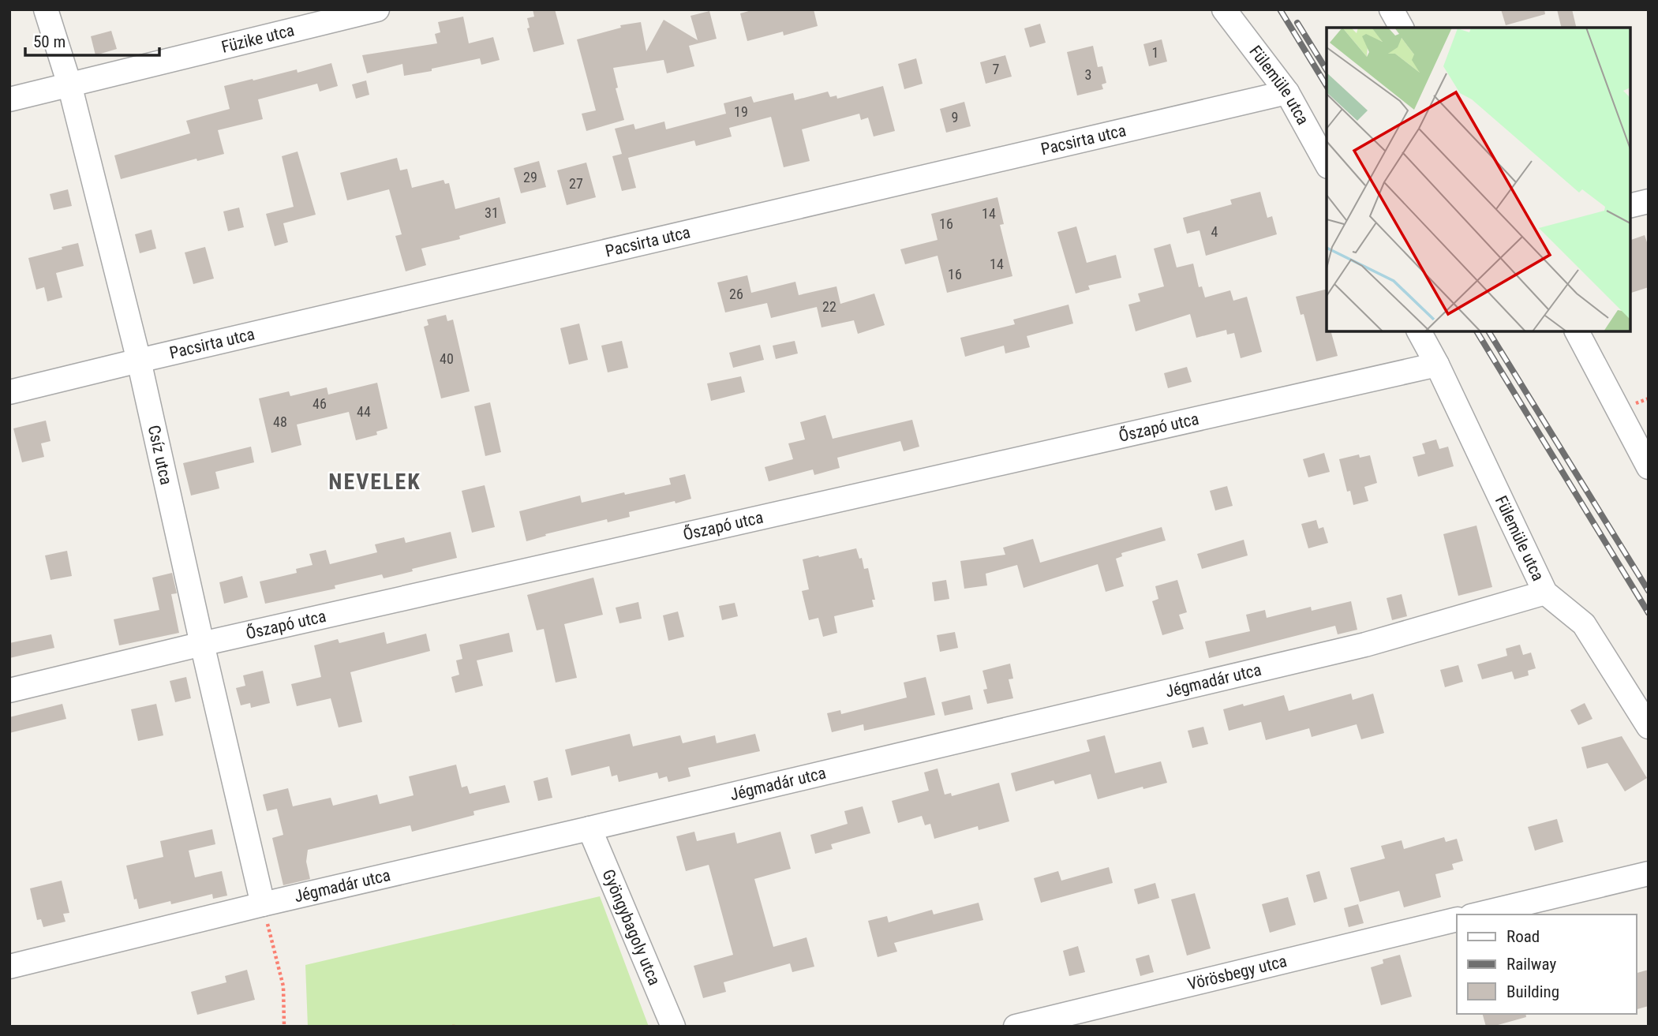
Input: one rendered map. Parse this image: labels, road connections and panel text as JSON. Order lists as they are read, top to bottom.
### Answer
{
  "streets": {
    "street": [
      "Füzike utca",
      "Fülemüle utca",
      "Pacsirta utca",
      "Őszapó utca",
      "Csíz utca",
      "Jégmadár utca",
      "Gyöngybagoly utca",
      "Vörösbegy utca"
    ]
  },
  "crossings": [
    ["Füzike utca", "Csíz utca"],
    ["Fülemüle utca", "Pacsirta utca"],
    ["Fülemüle utca", "Őszapó utca"],
    ["Fülemüle utca", "Jégmadár utca"],
    ["Pacsirta utca", "Csíz utca"],
    ["Őszapó utca", "Csíz utca"],
    ["Csíz utca", "Jégmadár utca"],
    ["Jégmadár utca", "Gyöngybagoly utca"]
  ],
  "districts": ["NEVELEK"],
  "house_numbers": [
    "1",
    "7",
    "3",
    "19",
    "9",
    "29",
    "27",
    "31",
    "14",
    "16",
    "4",
    "14",
    "16",
    "26",
    "22",
    "40",
    "46",
    "44",
    "48"
  ],
  "legend": ["Road", "Railway", "Building"],
  "scale_bar": "50 m"
}
